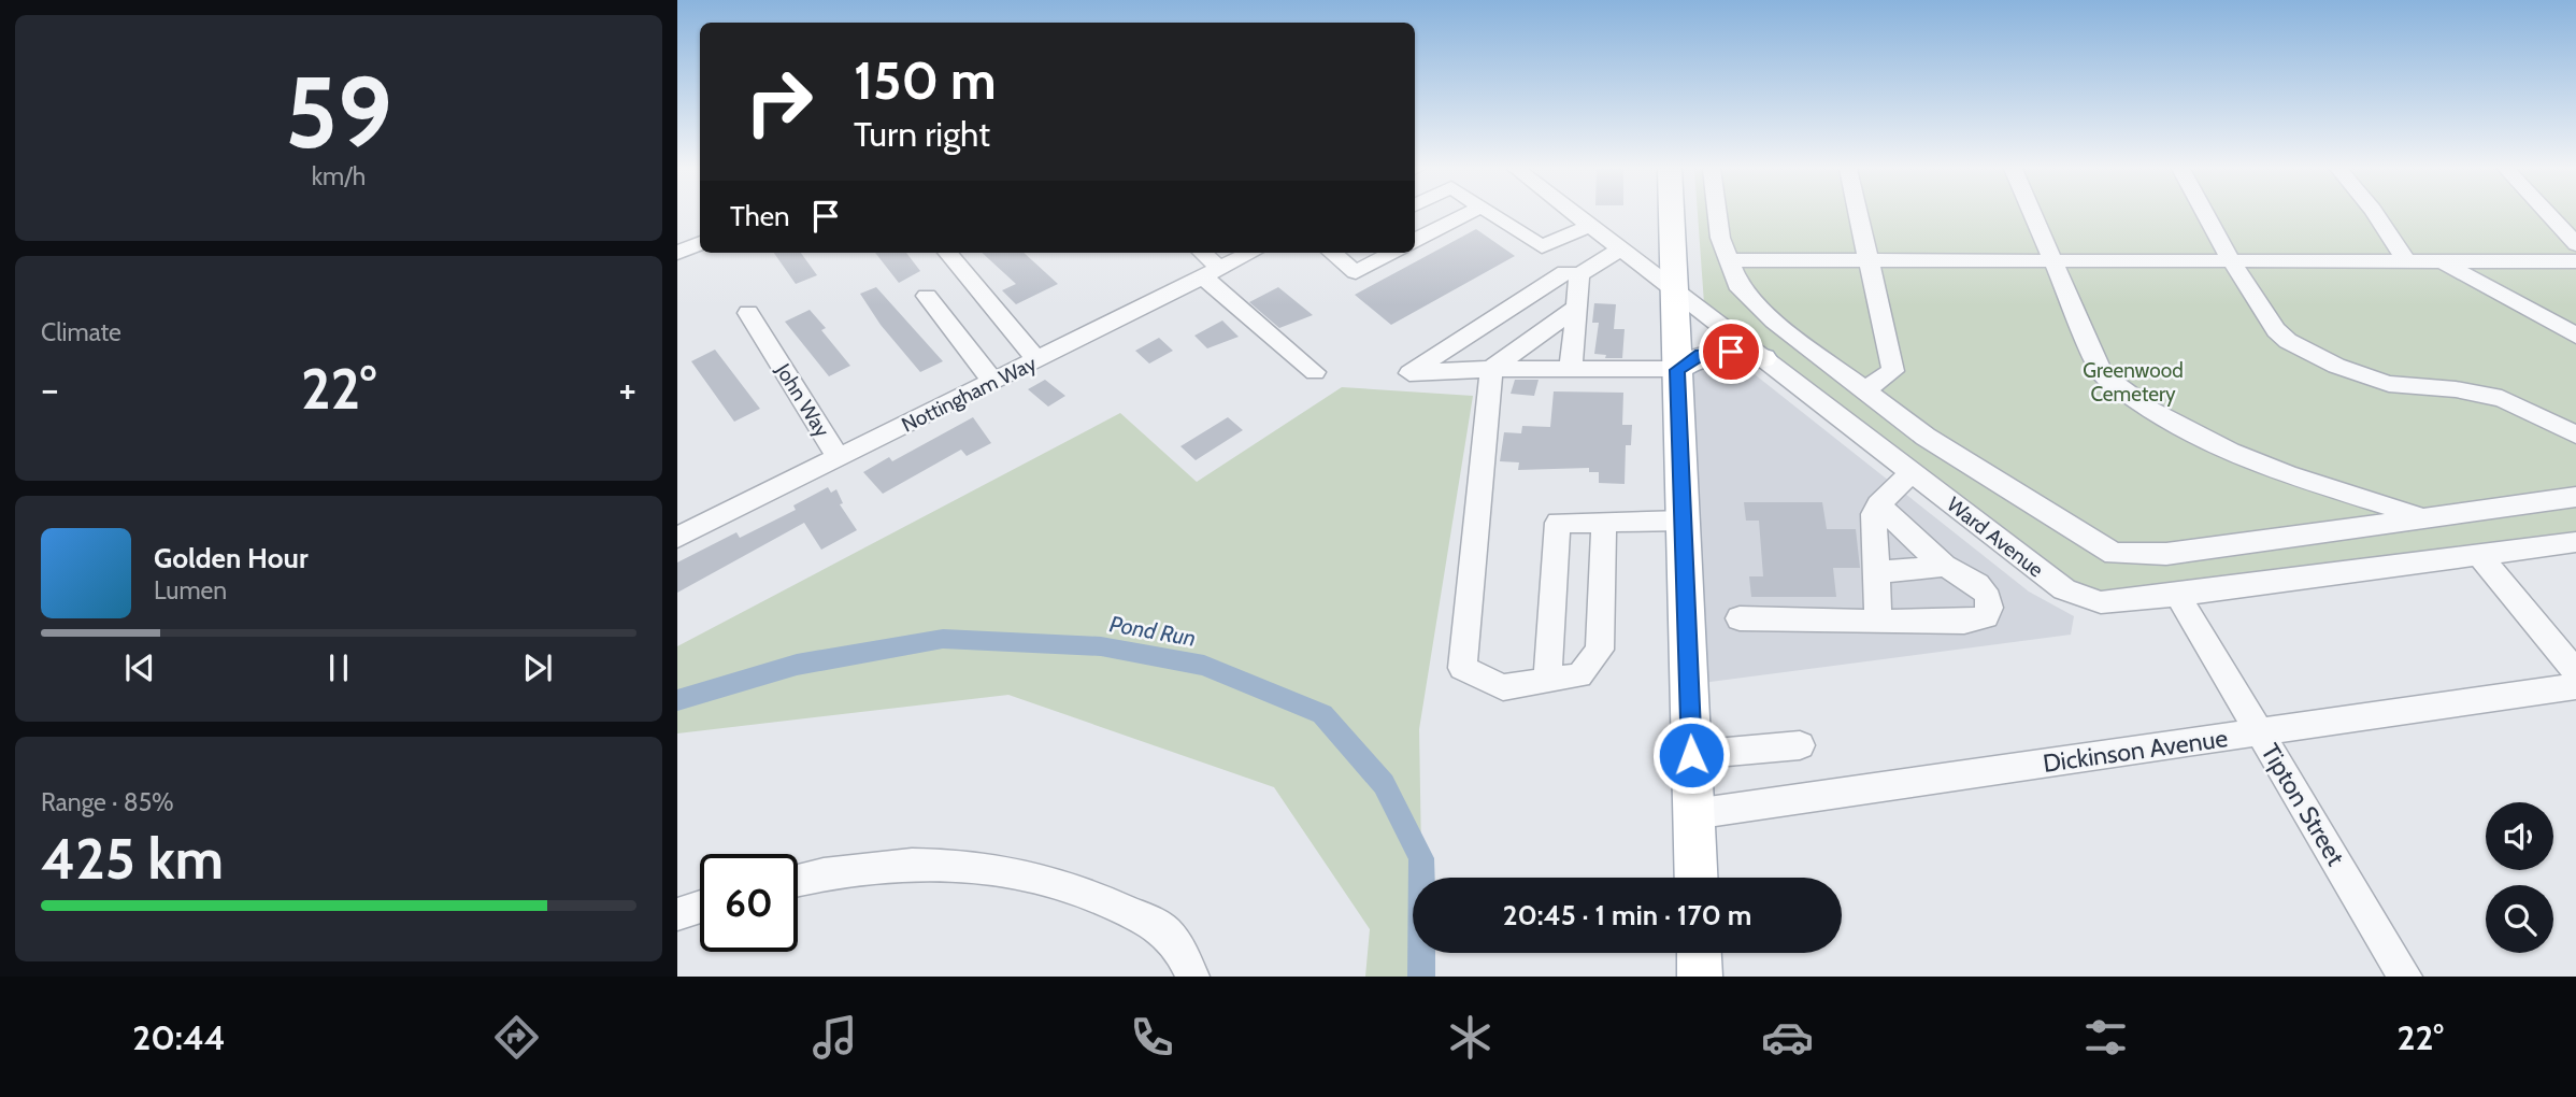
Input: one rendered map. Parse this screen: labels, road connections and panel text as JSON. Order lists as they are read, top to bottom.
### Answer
{
  "streets": {
    "street": [
      "Nottingham Way",
      "John Way",
      "Ward Avenue",
      "Dickinson Avenue",
      "Tipton Street"
    ]
  },
  "crossings": [
    ["Nottingham Way", "John Way"],
    ["Ward Avenue", "Tipton Street"],
    ["Dickinson Avenue", "Tipton Street"]
  ],
  "water": ["Pond Run"],
  "parks": ["Greenwood Cemetery"],
  "page": {
    "tile": [
      ["59", "km/h"],
      "Climate",
      ["Range · 85%", "425 km"]
    ],
    "turn": ["150 m", "Turn right"],
    "then": "Then",
    "heat": ["−", "22°", "+"],
    "song": ["Golden Hour", "Lumen"],
    "limit": "60",
    "trip": "20:45 · 1 min · 170 m",
    "tabs": ["20:44", "22°"]
  }
}
